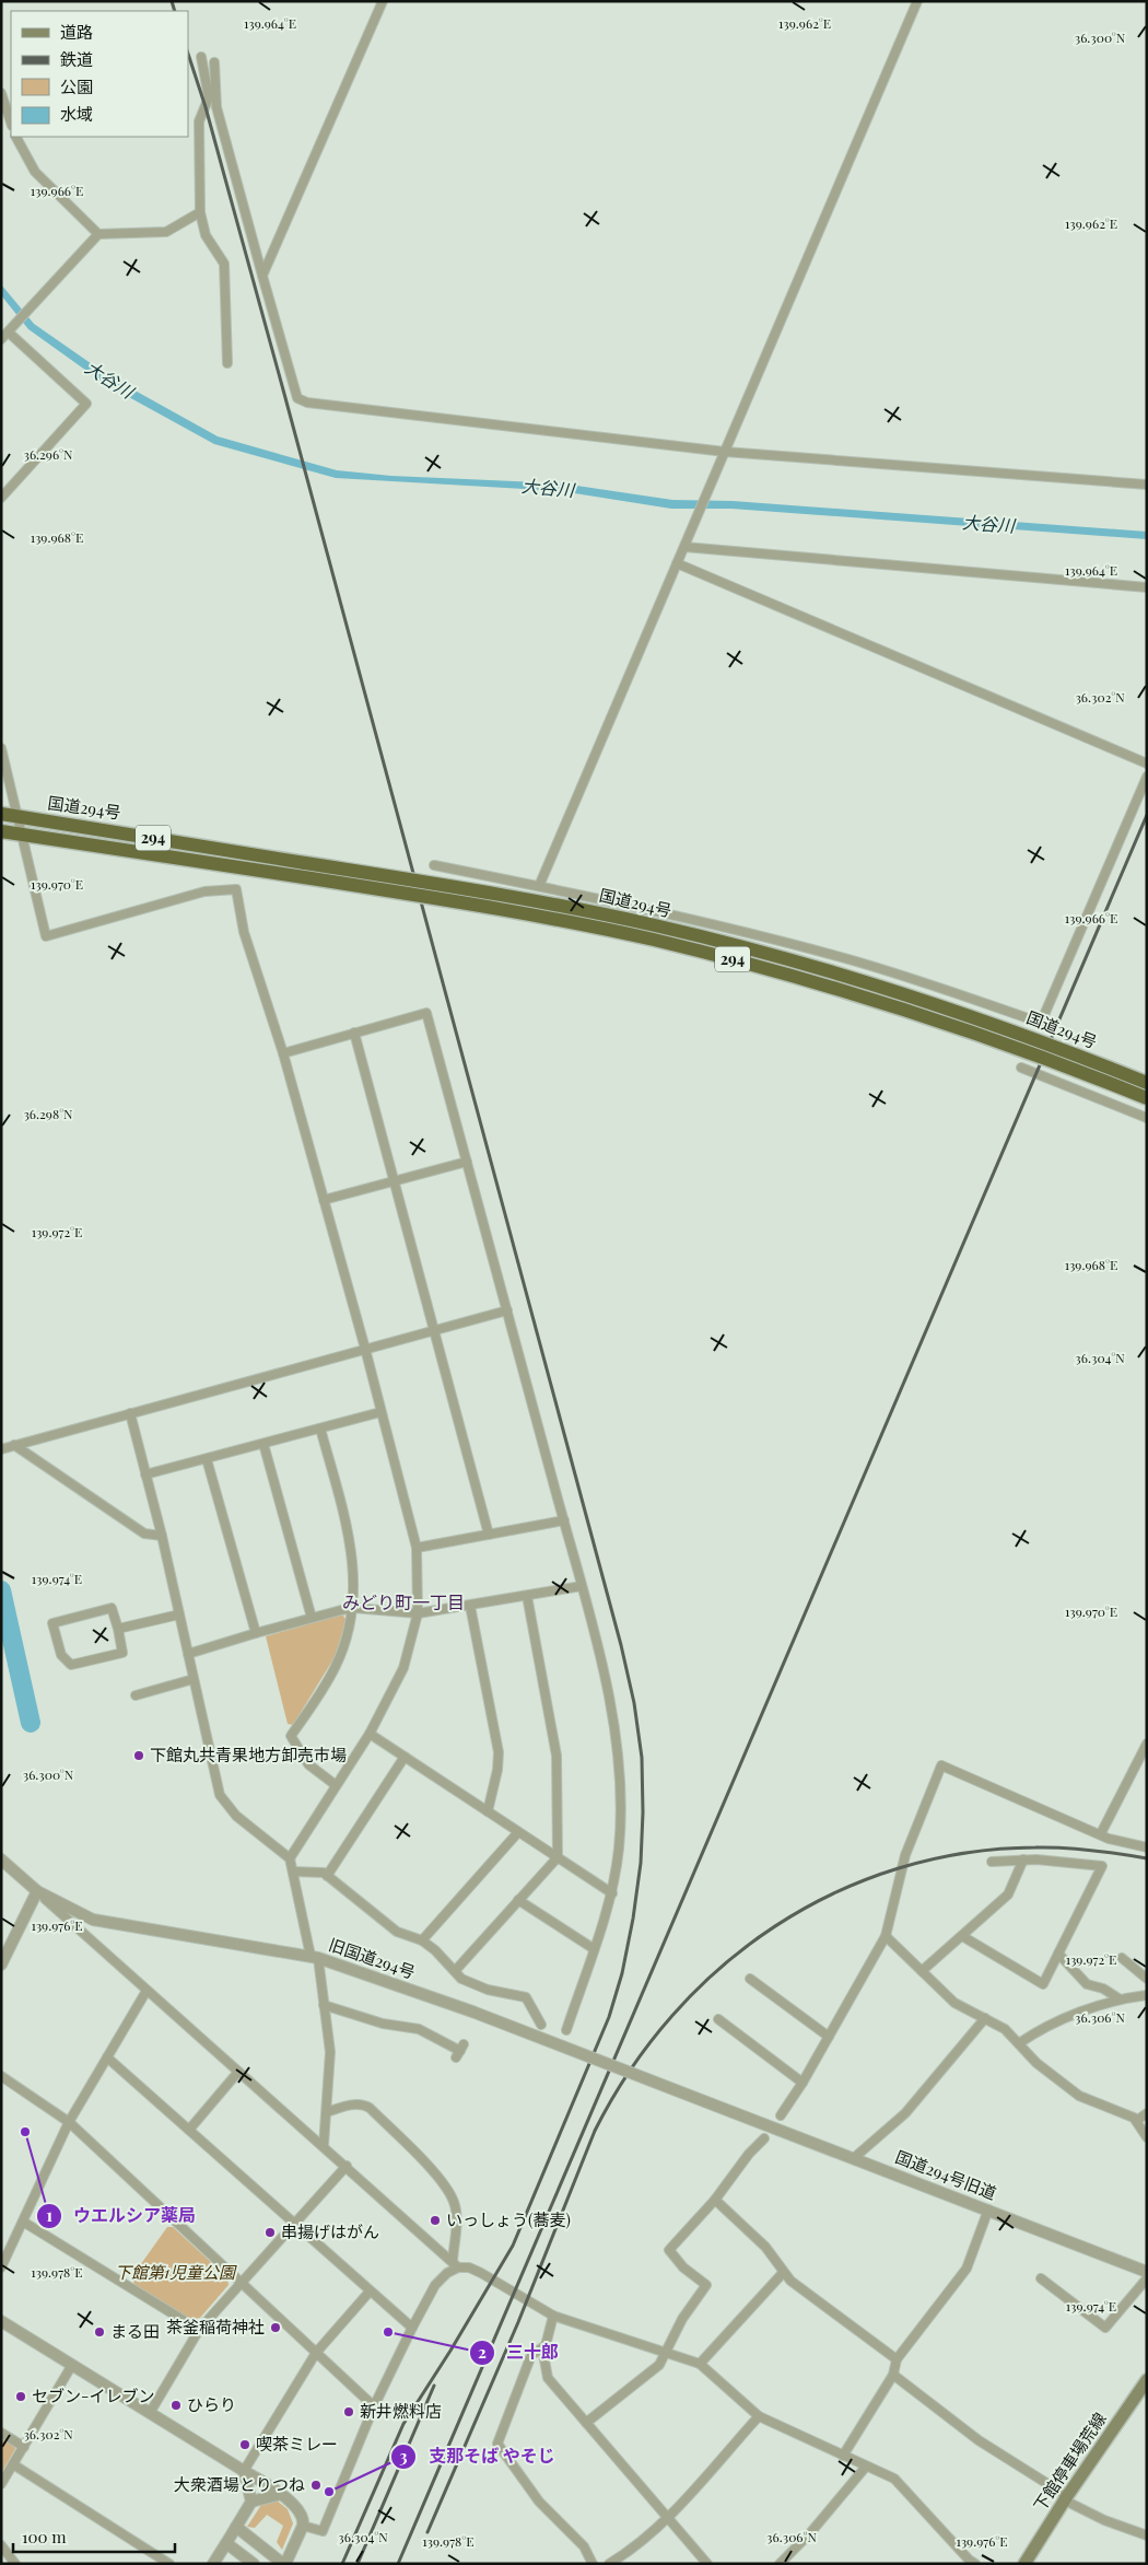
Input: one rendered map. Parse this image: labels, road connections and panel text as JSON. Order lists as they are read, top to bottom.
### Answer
{
  "streets": {
    "highway": ["国道294号", "294"],
    "main road": ["下館停車場荒線"],
    "street": ["旧国道294号", "国道294号旧道"]
  },
  "crossings": [
    ["旧国道294号", "国道294号旧道"]
  ],
  "districts": ["みどり町一丁目"],
  "water": ["大谷川"],
  "parks": ["下館第1児童公園"],
  "places": [
    "下館丸共青果地方卸売市場",
    "ウエルシア薬局",
    "いっしょう(蕎麦)",
    "串揚げはがん",
    "茶釜稲荷神社",
    "まる田",
    "三十郎",
    "セブン-イレブン",
    "ひらり",
    "新井燃料店",
    "喫茶ミレー",
    "大衆酒場とりつね",
    "支那そば やそじ"
  ],
  "legend": [
    "道路",
    "鉄道",
    "公園",
    "水域"
  ],
  "scale_bar": "100 m",
  "coordinates": [
    "139.964°E",
    "139.962°E",
    "36.300°N",
    "139.966°E",
    "36.296°N",
    "139.968°E",
    "36.302°N",
    "139.970°E",
    "36.298°N",
    "139.972°E",
    "36.304°N",
    "139.974°E",
    "139.976°E",
    "36.306°N",
    "139.978°E"
  ]
}
